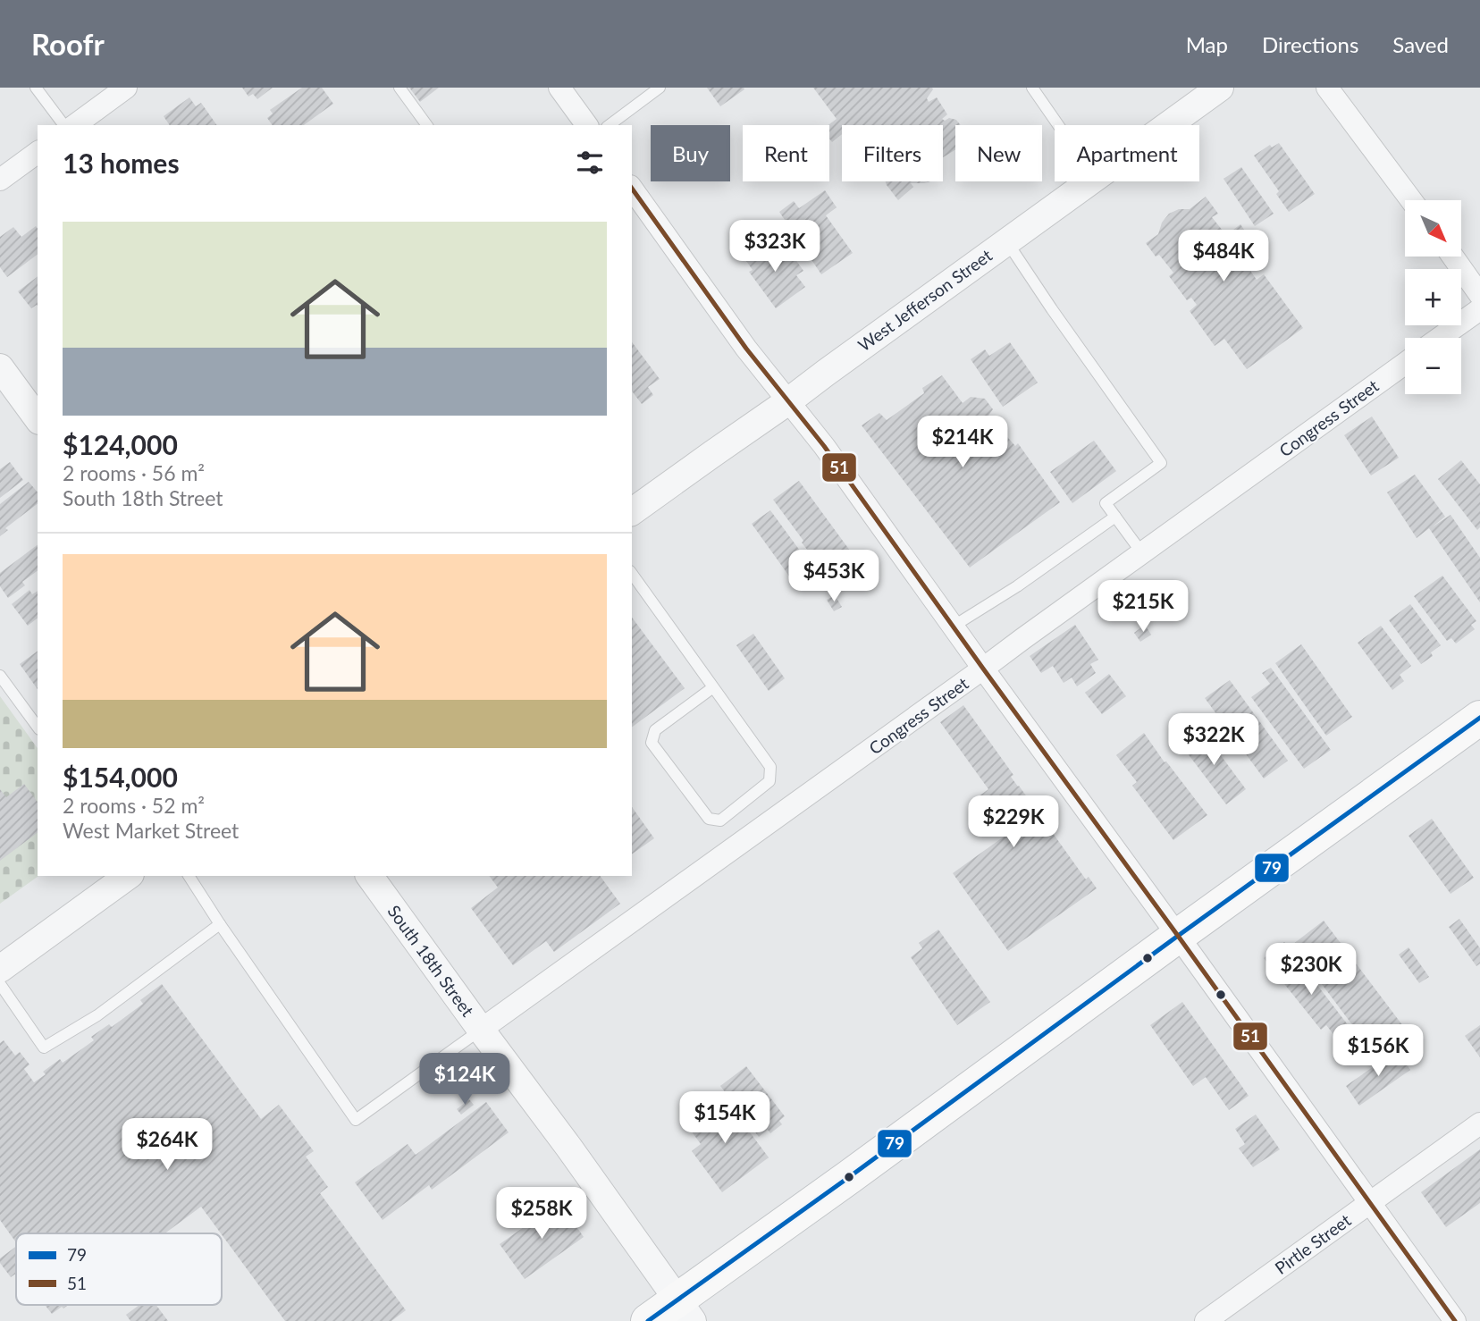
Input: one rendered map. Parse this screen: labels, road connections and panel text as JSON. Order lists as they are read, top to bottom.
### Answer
{
  "streets": {
    "street": [
      "West Jefferson Street",
      "Congress Street",
      "South 18th Street",
      "Pirtle Street"
    ]
  },
  "crossings": [
    ["Congress Street", "South 18th Street"]
  ],
  "lines": ["transit line 51", "transit line 79"],
  "legend": ["79", "51"],
  "north": "bottom right",
  "page": {
    "header": "Roofr",
    "nav": ["Map", "Directions", "Saved"],
    "chip": [
      "Buy",
      "Rent",
      "Filters",
      "New",
      "Apartment"
    ],
    "heading": "13 homes",
    "map_buttons": ["+", "−"],
    "list": [
      {
        "name": "$124,000",
        "note": "2 rooms · 56 m² · South 18th Street"
      },
      {
        "name": "$154,000",
        "note": "2 rooms · 52 m² · West Market Street"
      }
    ],
    "price": [
      "$323K",
      "$484K",
      "$214K",
      "$453K",
      "$215K",
      "$322K",
      "$229K",
      "$230K",
      "$156K",
      "$124K",
      "$154K",
      "$264K",
      "$258K"
    ]
  }
}
